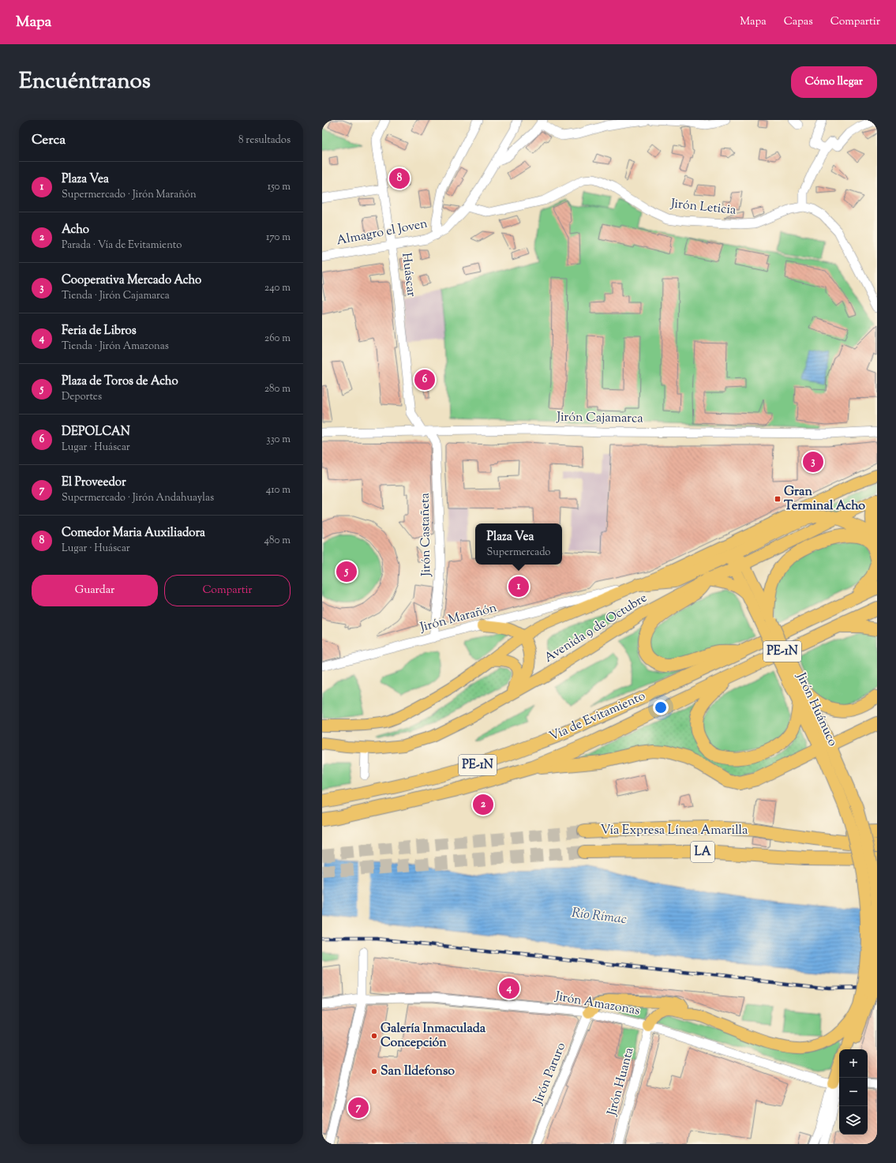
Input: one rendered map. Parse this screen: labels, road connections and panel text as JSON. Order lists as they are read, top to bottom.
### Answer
{
  "streets": {
    "highway": [
      "PE-1N",
      "Vía de Evitamiento",
      "Vía Expresa Línea Amarilla",
      "LA"
    ],
    "main road": ["Avenida 9 de Octubre", "Jirón Huánuco"],
    "street": [
      "Jirón Leticia",
      "Almagro el Joven",
      "Huáscar",
      "Jirón Cajamarca",
      "Jirón Castañeta",
      "Jirón Marañón",
      "Jirón Amazonas",
      "Jirón Paruro",
      "Jirón Huanta"
    ]
  },
  "crossings": [
    ["Jirón Leticia", "Almagro el Joven"],
    ["Almagro el Joven", "Huáscar"],
    ["Huáscar", "Jirón Cajamarca"],
    ["Huáscar", "Jirón Castañeta"],
    ["Jirón Cajamarca", "Jirón Castañeta"],
    ["Jirón Castañeta", "Jirón Marañón"],
    ["Jirón Marañón", "Avenida 9 de Octubre"],
    ["Avenida 9 de Octubre", "Jirón Huánuco"],
    ["Jirón Amazonas", "Jirón Paruro"],
    ["Jirón Amazonas", "Jirón Huanta"]
  ],
  "water": ["Río Rímac"],
  "places": {
    "transit": ["Gran Terminal Acho"],
    "other": ["Galería Inmaculada Concepción", "San Ildefonso"]
  },
  "page": {
    "header": "Mapa",
    "nav": ["Mapa", "Capas", "Compartir"],
    "title": "Encuéntranos",
    "buttons": [
      "Cómo llegar",
      ["Guardar", "Compartir"]
    ],
    "heading": ["Cerca", "8 resultados"],
    "list": [
      {
        "mark": "1",
        "name": "Plaza Vea",
        "note": "Supermercado · Jirón Marañón",
        "value": "150 m"
      },
      {
        "mark": "2",
        "name": "Acho",
        "note": "Parada · Vía de Evitamiento",
        "value": "170 m"
      },
      {
        "mark": "3",
        "name": "Cooperativa Mercado Acho",
        "note": "Tienda · Jirón Cajamarca",
        "value": "240 m"
      },
      {
        "mark": "4",
        "name": "Feria de Libros",
        "note": "Tienda · Jirón Amazonas",
        "value": "260 m"
      },
      {
        "mark": "5",
        "name": "Plaza de Toros de Acho",
        "note": "Deportes",
        "value": "280 m"
      },
      {
        "mark": "6",
        "name": "DEPOLCAN",
        "note": "Lugar · Huáscar",
        "value": "330 m"
      },
      {
        "mark": "7",
        "name": "El Proveedor",
        "note": "Supermercado · Jirón Andahuaylas",
        "value": "410 m"
      },
      {
        "mark": "8",
        "name": "Comedor Maria Auxiliadora",
        "note": "Lugar · Huáscar",
        "value": "480 m"
      }
    ],
    "pins": [
      "8",
      "6",
      "3",
      "5",
      "1",
      "2",
      "4",
      "7"
    ],
    "popup": ["Plaza Vea", "Supermercado"],
    "map_buttons": ["+", "−"]
  }
}
